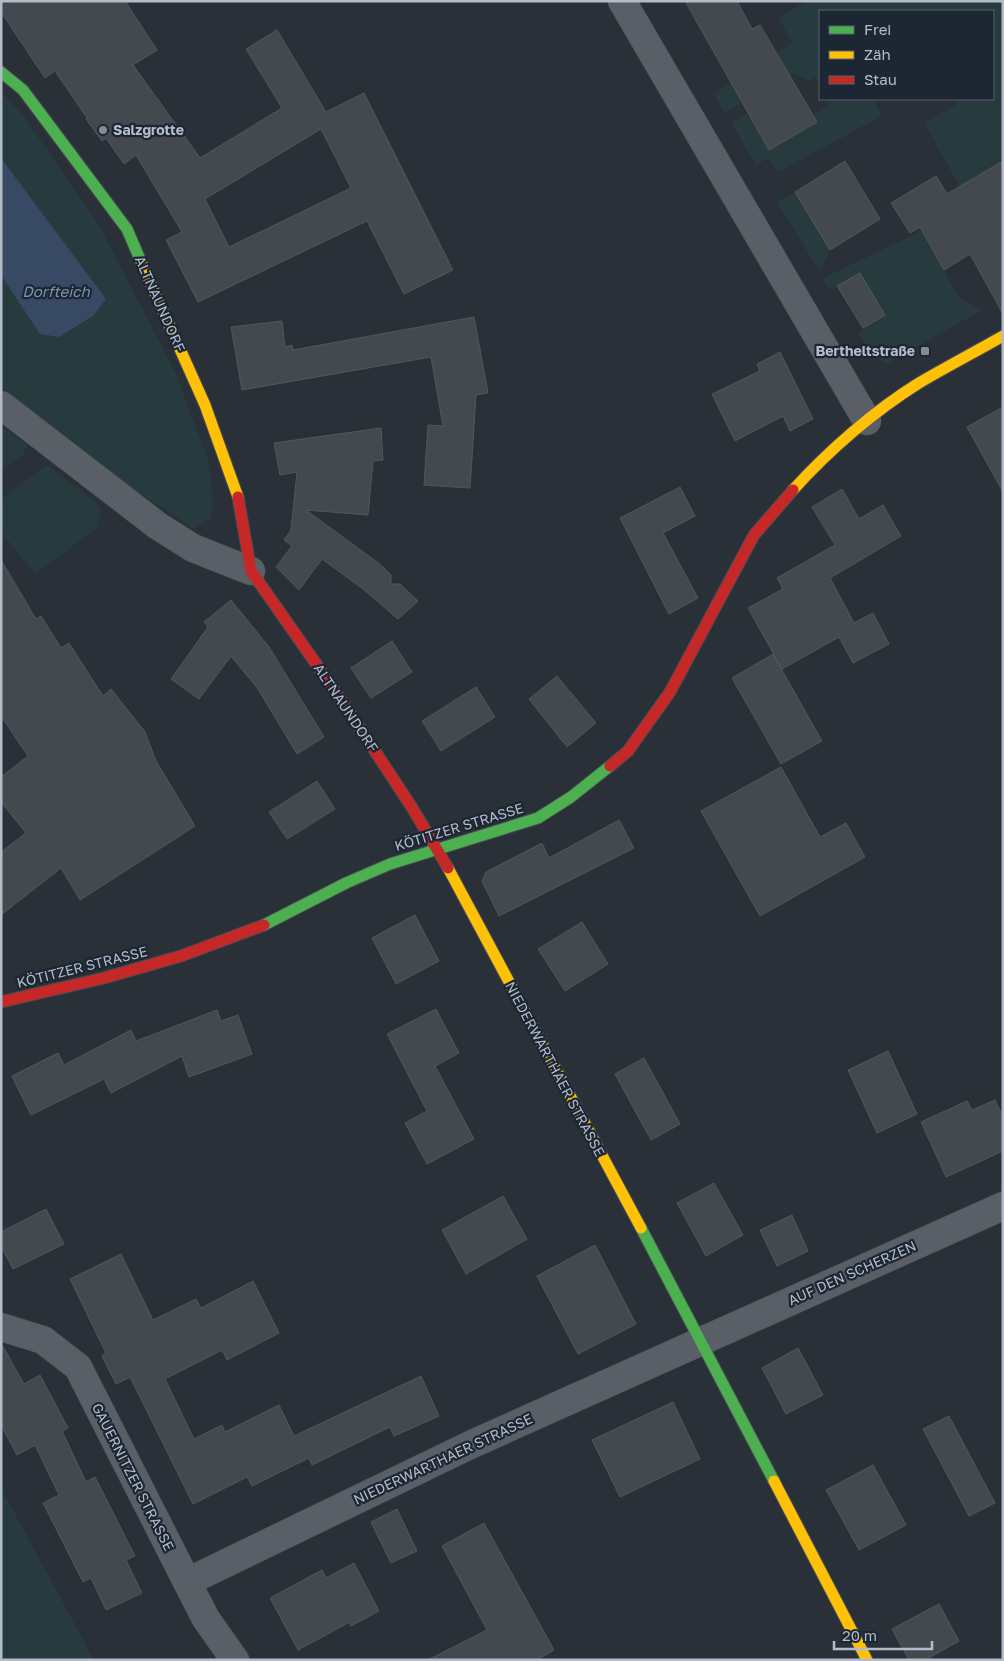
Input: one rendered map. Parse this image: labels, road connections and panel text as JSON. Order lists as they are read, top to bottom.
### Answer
{
  "streets": {
    "street": [
      "ALTNAUNDORF",
      "KÖTITZER STRASSE",
      "NIEDERWARTHAER STRASSE",
      "AUF DEN SCHERZEN",
      "GAUERNITZER STRASSE"
    ]
  },
  "crossings": [
    ["ALTNAUNDORF", "KÖTITZER STRASSE"],
    ["ALTNAUNDORF", "NIEDERWARTHAER STRASSE"],
    ["KÖTITZER STRASSE", "NIEDERWARTHAER STRASSE"],
    ["NIEDERWARTHAER STRASSE", "AUF DEN SCHERZEN"],
    ["NIEDERWARTHAER STRASSE", "GAUERNITZER STRASSE"]
  ],
  "water": ["Dorfteich"],
  "places": {
    "other": ["Salzgrotte"],
    "transit": ["Bertheltstraße"]
  },
  "legend": ["Frei", "Zäh", "Stau"],
  "scale_bar": "20 m"
}
